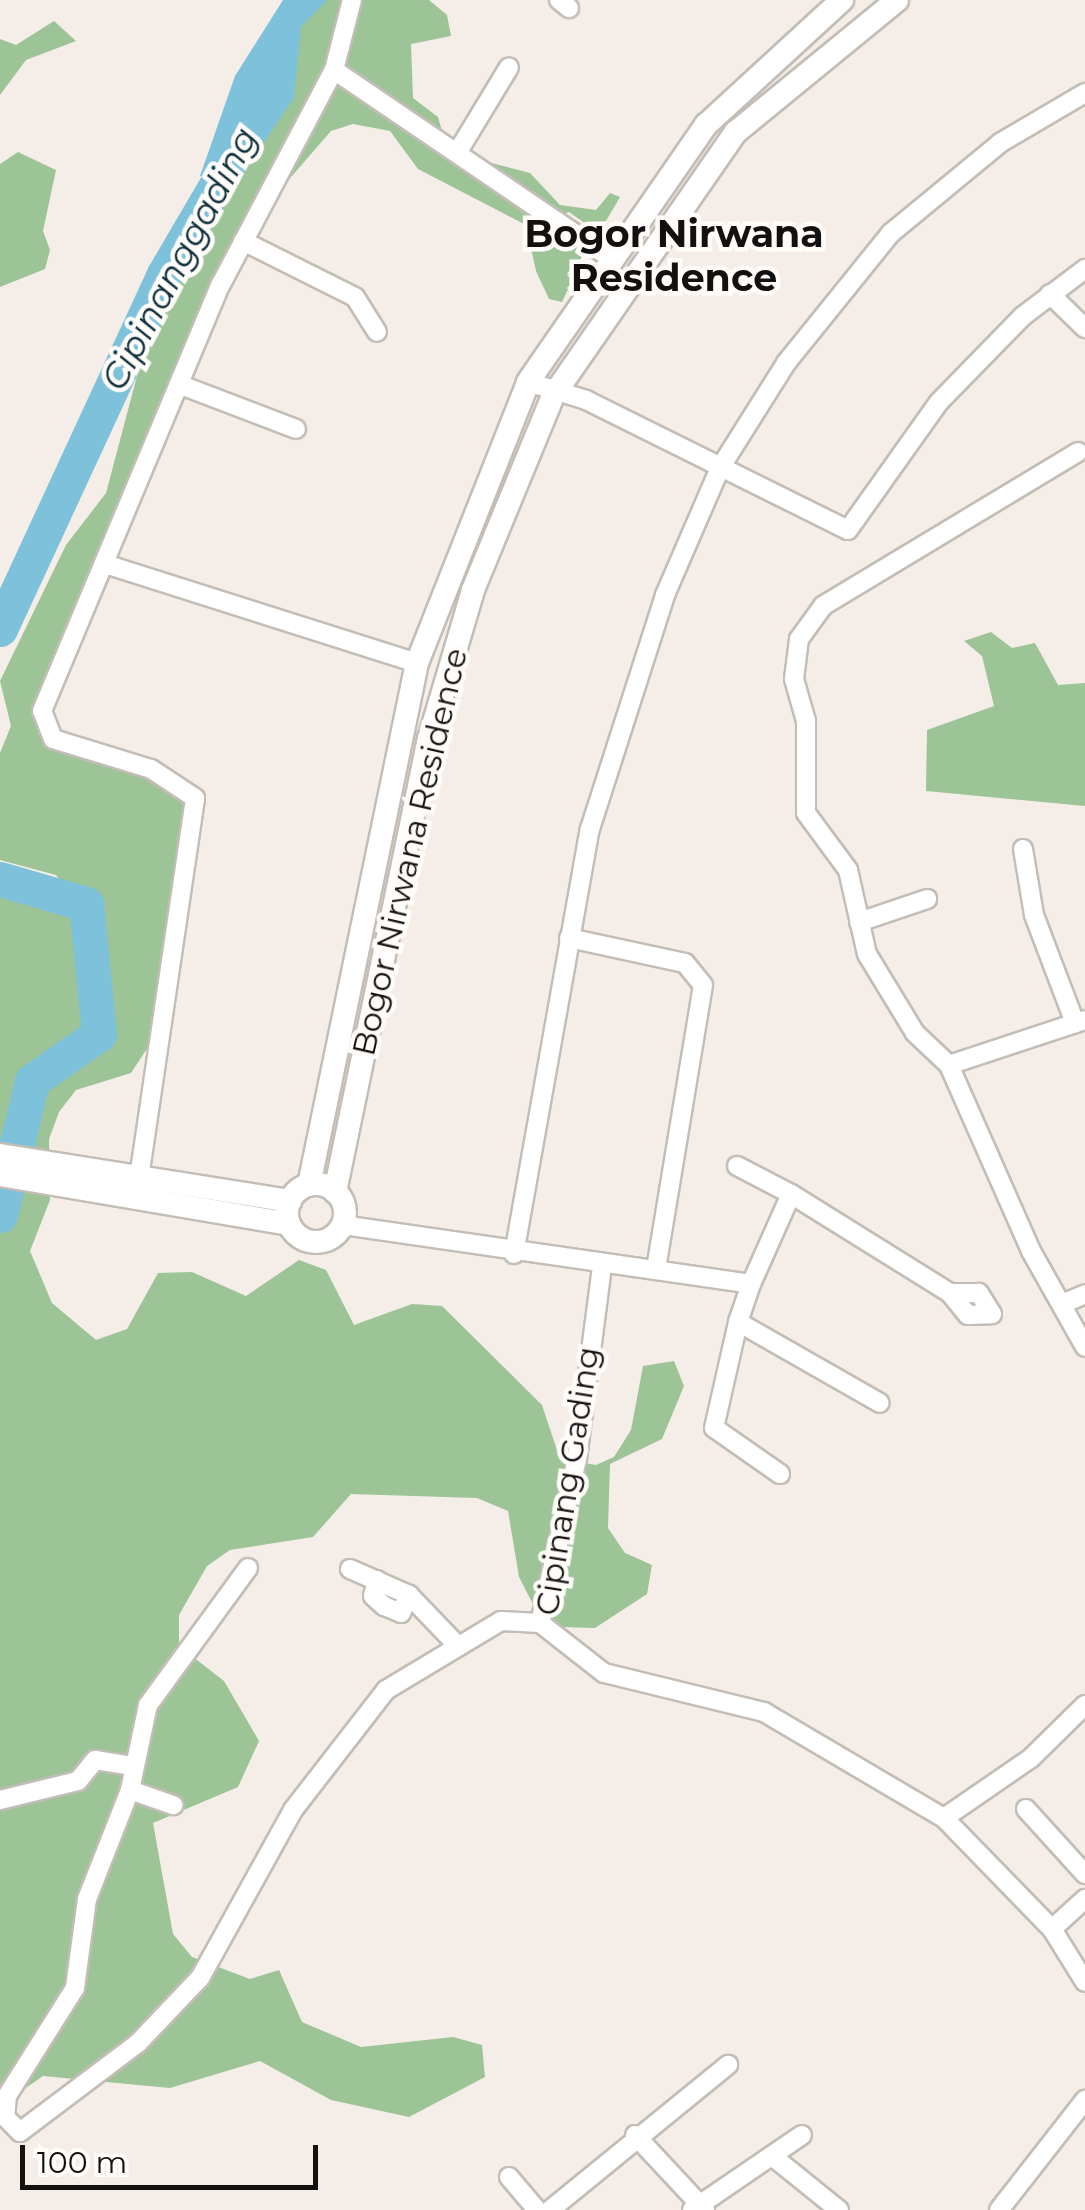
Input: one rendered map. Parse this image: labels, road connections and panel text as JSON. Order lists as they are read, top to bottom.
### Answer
{
  "streets": {
    "street": ["Bogor Nirwana Residence", "Cipinang Gading"]
  },
  "districts": ["Bogor Nirwana Residence"],
  "water": ["Cipinanggading"],
  "scale_bar": "100 m"
}
